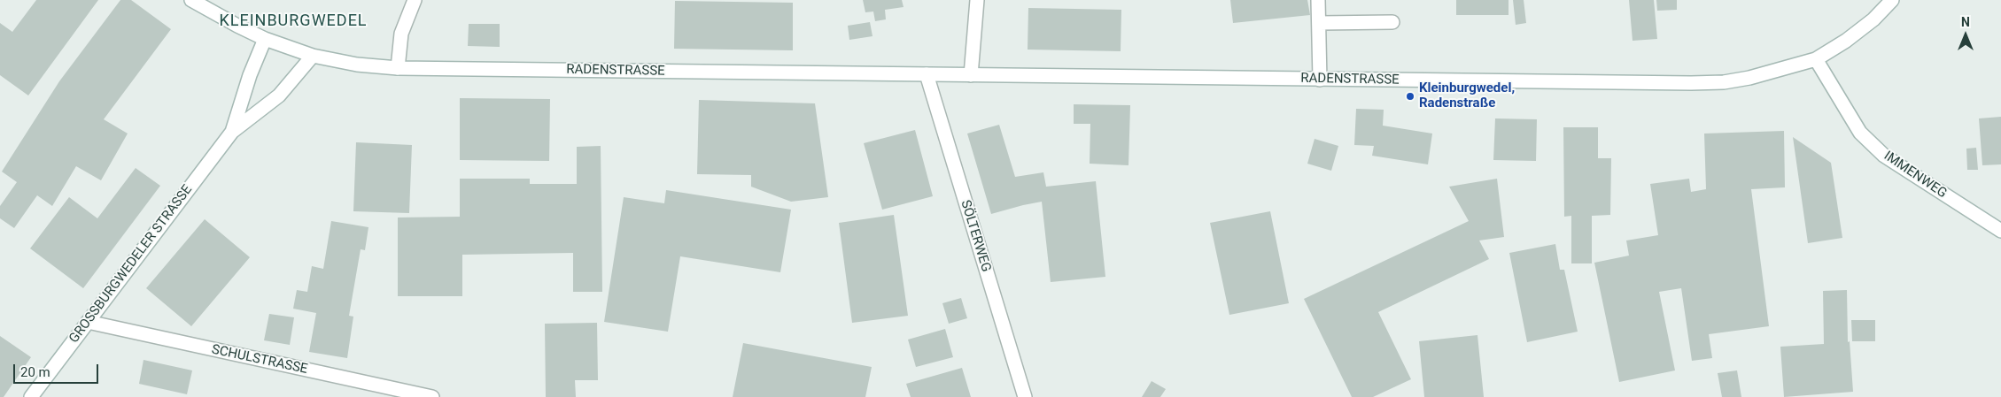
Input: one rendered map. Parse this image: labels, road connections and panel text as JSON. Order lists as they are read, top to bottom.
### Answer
{
  "streets": {
    "street": [
      "RADENSTRASSE",
      "IMMENWEG",
      "SÖLTERWEG",
      "GROSSBURGWEDELER STRASSE",
      "SCHULSTRASSE"
    ]
  },
  "crossings": [
    ["RADENSTRASSE", "IMMENWEG"],
    ["RADENSTRASSE", "SÖLTERWEG"],
    ["RADENSTRASSE", "GROSSBURGWEDELER STRASSE"],
    ["GROSSBURGWEDELER STRASSE", "SCHULSTRASSE"]
  ],
  "districts": ["KLEINBURGWEDEL"],
  "places": ["Kleinburgwedel, Radenstraße"],
  "scale_bar": "20 m",
  "north": "top"
}
